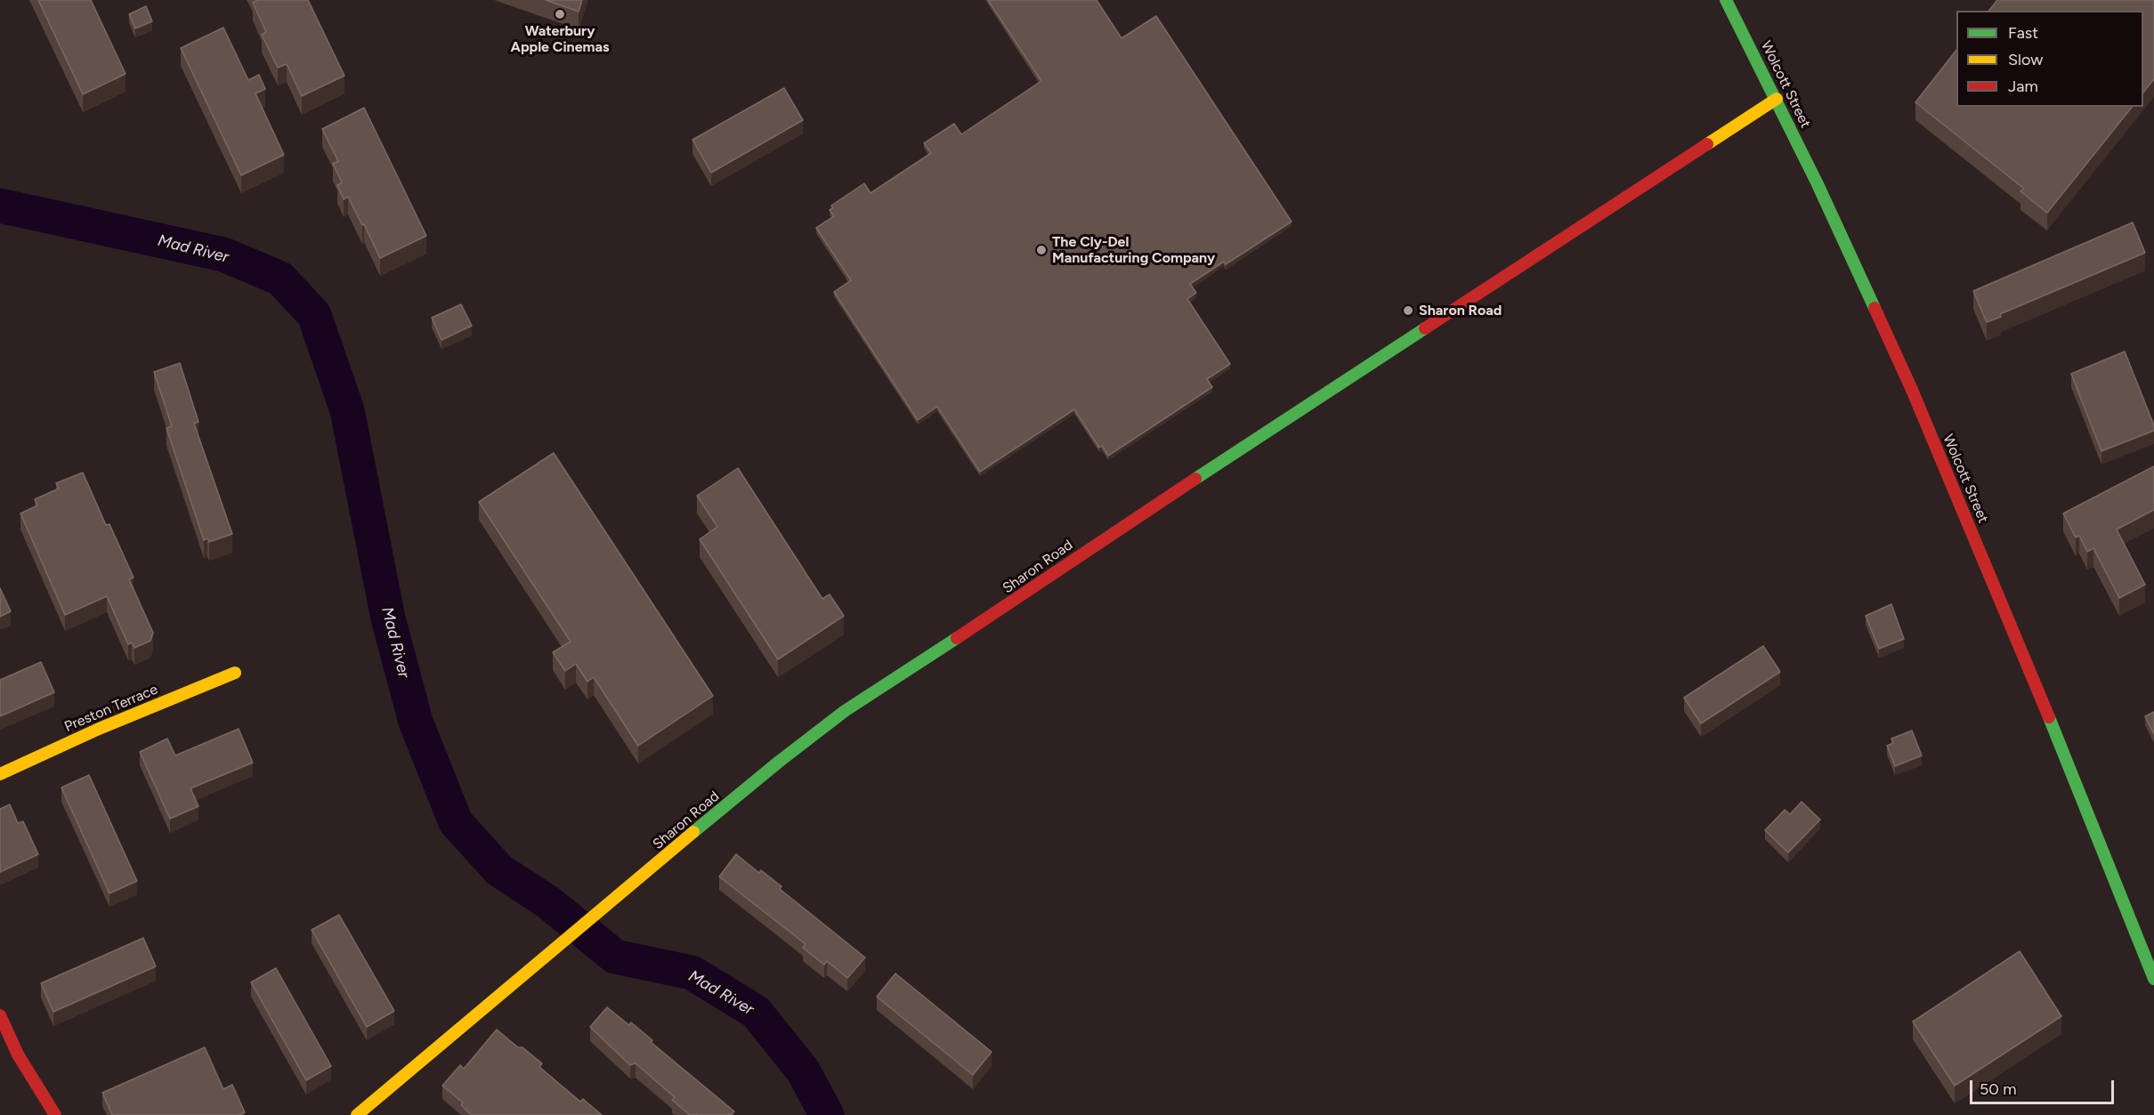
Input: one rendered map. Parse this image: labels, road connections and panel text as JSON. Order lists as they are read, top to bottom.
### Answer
{
  "streets": {
    "street": ["Wolcott Street", "Sharon Road", "Preston Terrace"]
  },
  "crossings": [
    ["Wolcott Street", "Sharon Road"]
  ],
  "water": ["Mad River"],
  "places": ["Waterbury Apple Cinemas", "The Cly-Del Manufacturing Company", "Sharon Road"],
  "legend": ["Fast", "Slow", "Jam"],
  "scale_bar": "50 m"
}
